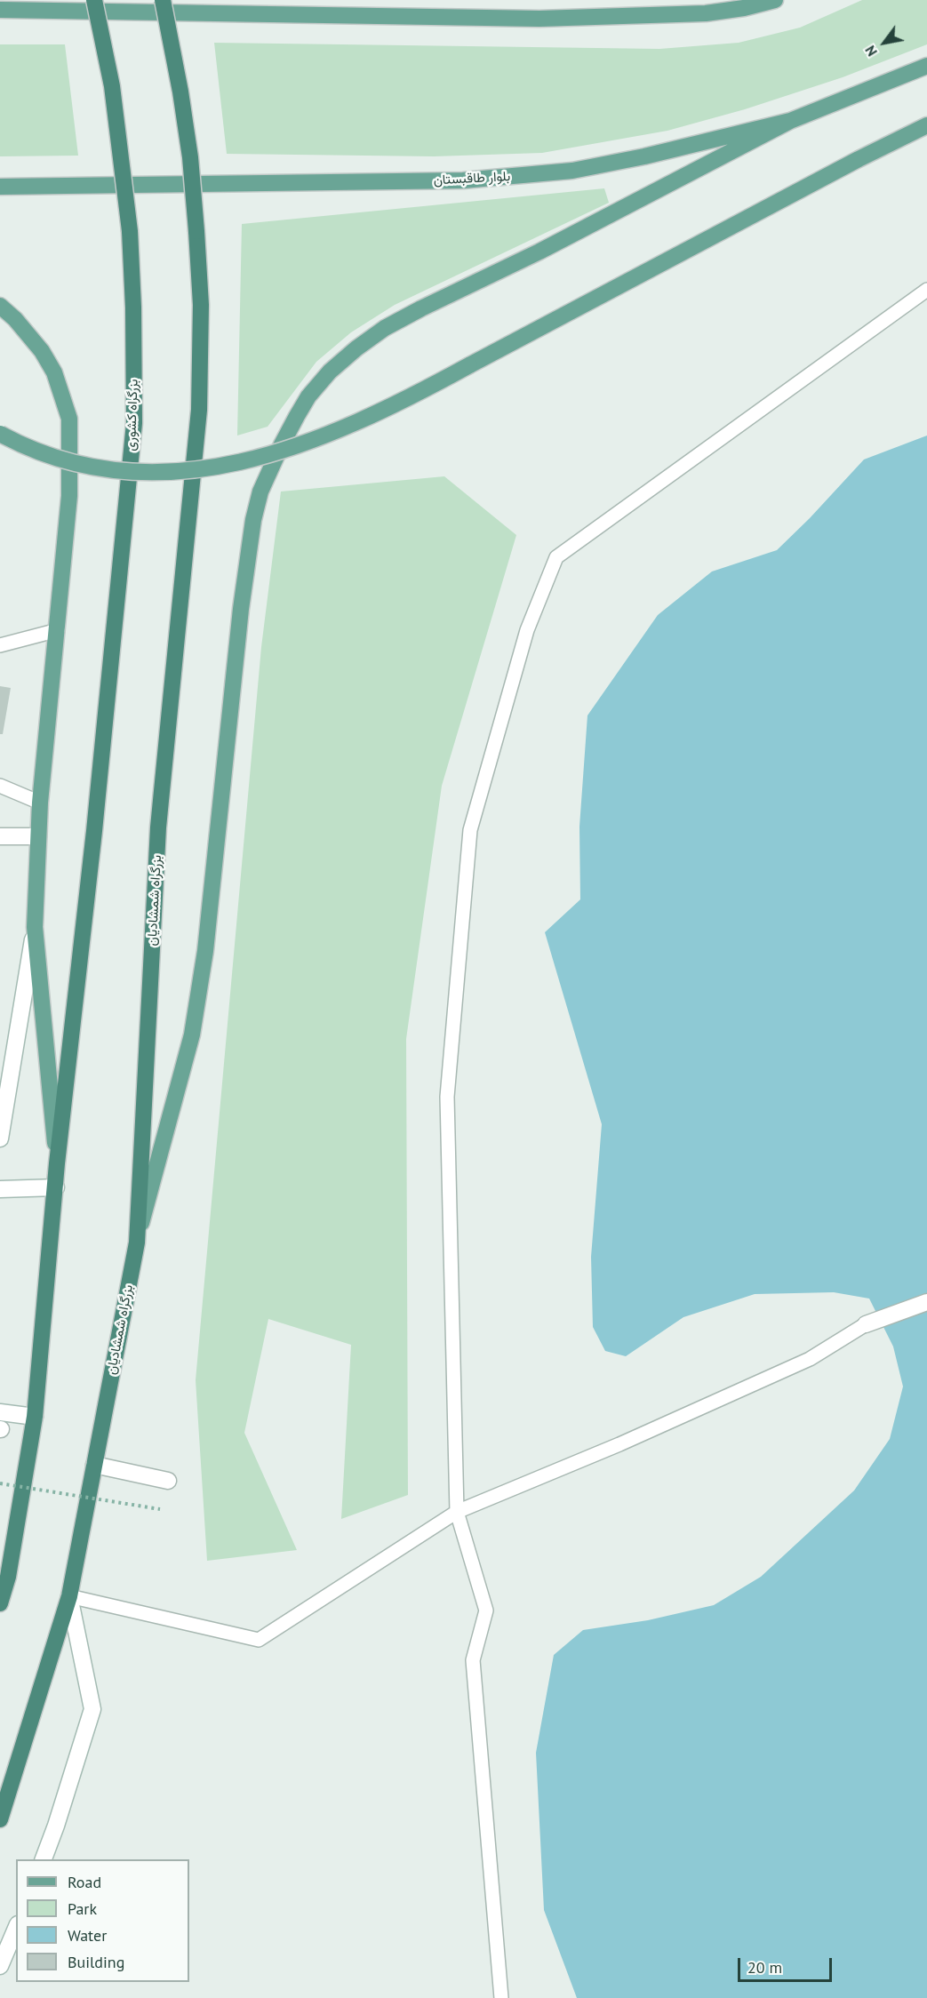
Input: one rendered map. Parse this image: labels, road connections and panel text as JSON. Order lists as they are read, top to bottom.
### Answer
{
  "streets": {
    "highway": ["بزرگراه کشوری", "بزرگراه شمشادیان"],
    "main road": ["بلوار طاقبستان"]
  },
  "legend": [
    "Road",
    "Park",
    "Water",
    "Building"
  ],
  "scale_bar": "20 m",
  "north": "bottom left"
}
